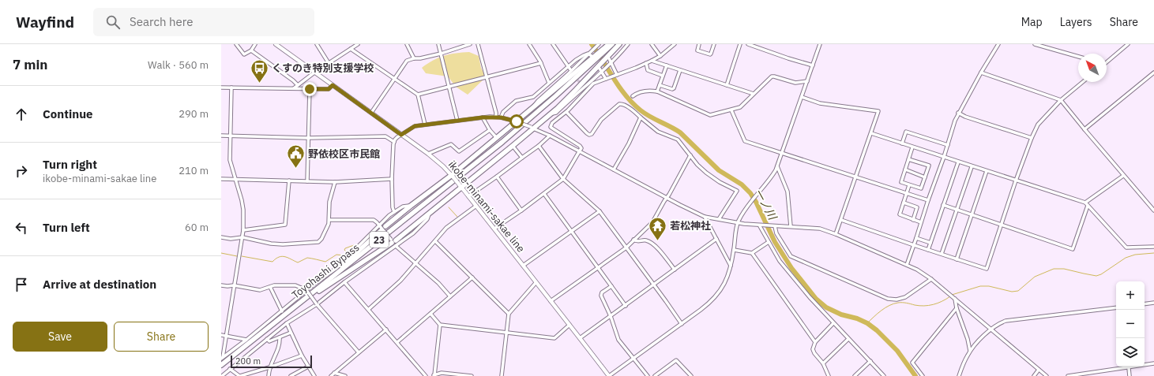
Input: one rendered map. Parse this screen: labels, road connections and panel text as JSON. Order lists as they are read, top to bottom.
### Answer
{
  "streets": {
    "highway": ["23", "Toyohashi Bypass"],
    "main road": ["ikobe-minami-sakae line"]
  },
  "crossings": [
    ["ikobe-minami-sakae line", "23"],
    ["ikobe-minami-sakae line", "Toyohashi Bypass"],
    ["23", "Toyohashi Bypass"]
  ],
  "water": ["一ノ川"],
  "places": {
    "bus stop": ["くすのき特別支援学校"],
    "public building": ["野依校区市民館"],
    "temple": ["若松神社"]
  },
  "scale_bar": "200 m",
  "north": "top left",
  "page": {
    "header": "Wayfind",
    "search": "Search here",
    "nav": ["Map", "Layers", "Share"],
    "heading": ["7 min", "Walk · 560 m"],
    "list": [
      ["Continue", "290 m"],
      ["Turn right", "ikobe-minami-sakae line", "210 m"],
      ["Turn left", "60 m"],
      "Arrive at destination"
    ],
    "map_buttons": ["+", "−"],
    "buttons": ["Save", "Share"],
    "scale": "200 m"
  }
}
